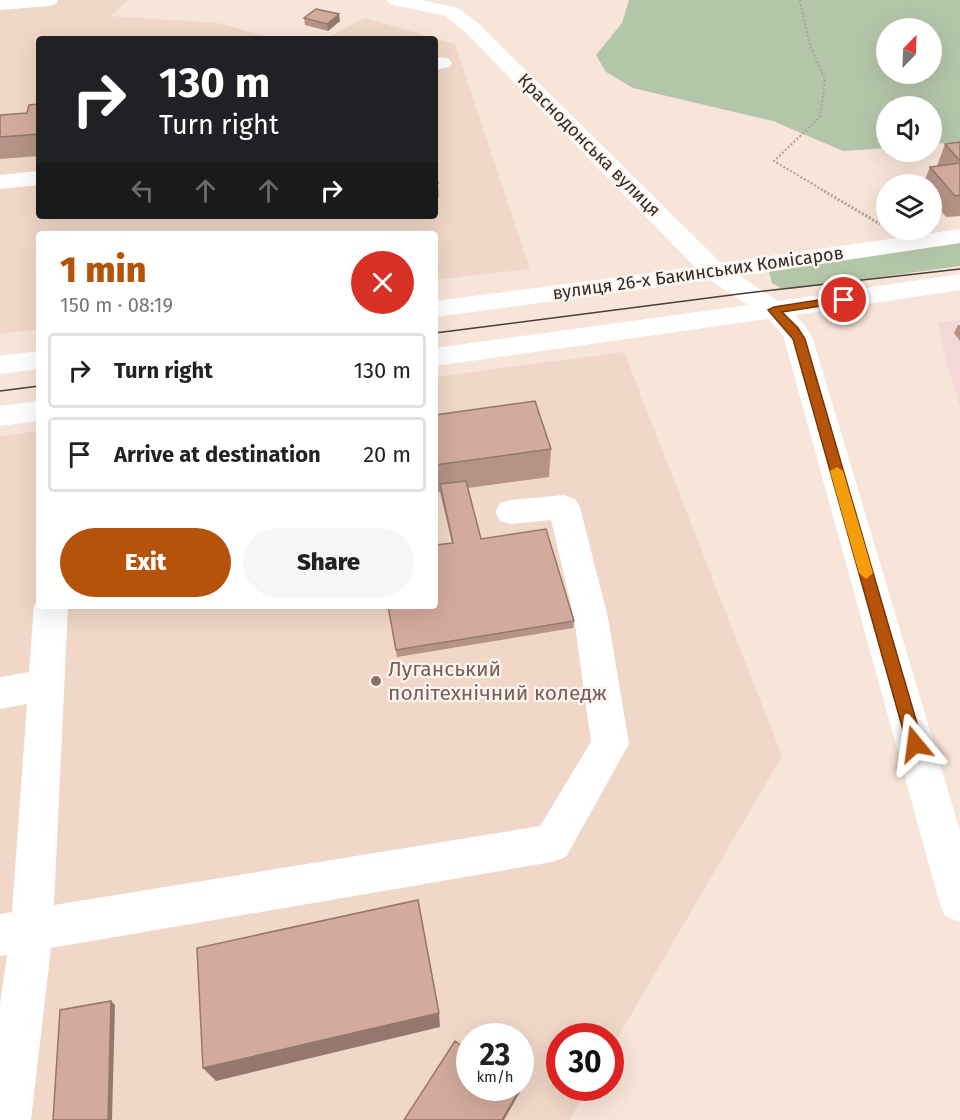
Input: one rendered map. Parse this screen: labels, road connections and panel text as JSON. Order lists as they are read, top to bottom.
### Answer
{
  "streets": {
    "street": ["Краснодонська вулиця", "вулиця 26-х Бакинських Комісаров"]
  },
  "crossings": [
    ["Краснодонська вулиця", "вулиця 26-х Бакинських Комісаров"]
  ],
  "places": ["Луганський політехнічний коледж"],
  "north": "top right",
  "page": {
    "turn": ["130 m", "Turn right"],
    "heading": ["1 min", "150 m · 08:19"],
    "list": [
      {
        "name": "Turn right",
        "value": "130 m"
      },
      {
        "name": "Arrive at destination",
        "value": "20 m"
      }
    ],
    "buttons": ["Exit", "Share"],
    "speed": "23 km/h",
    "limit": "30"
  }
}
